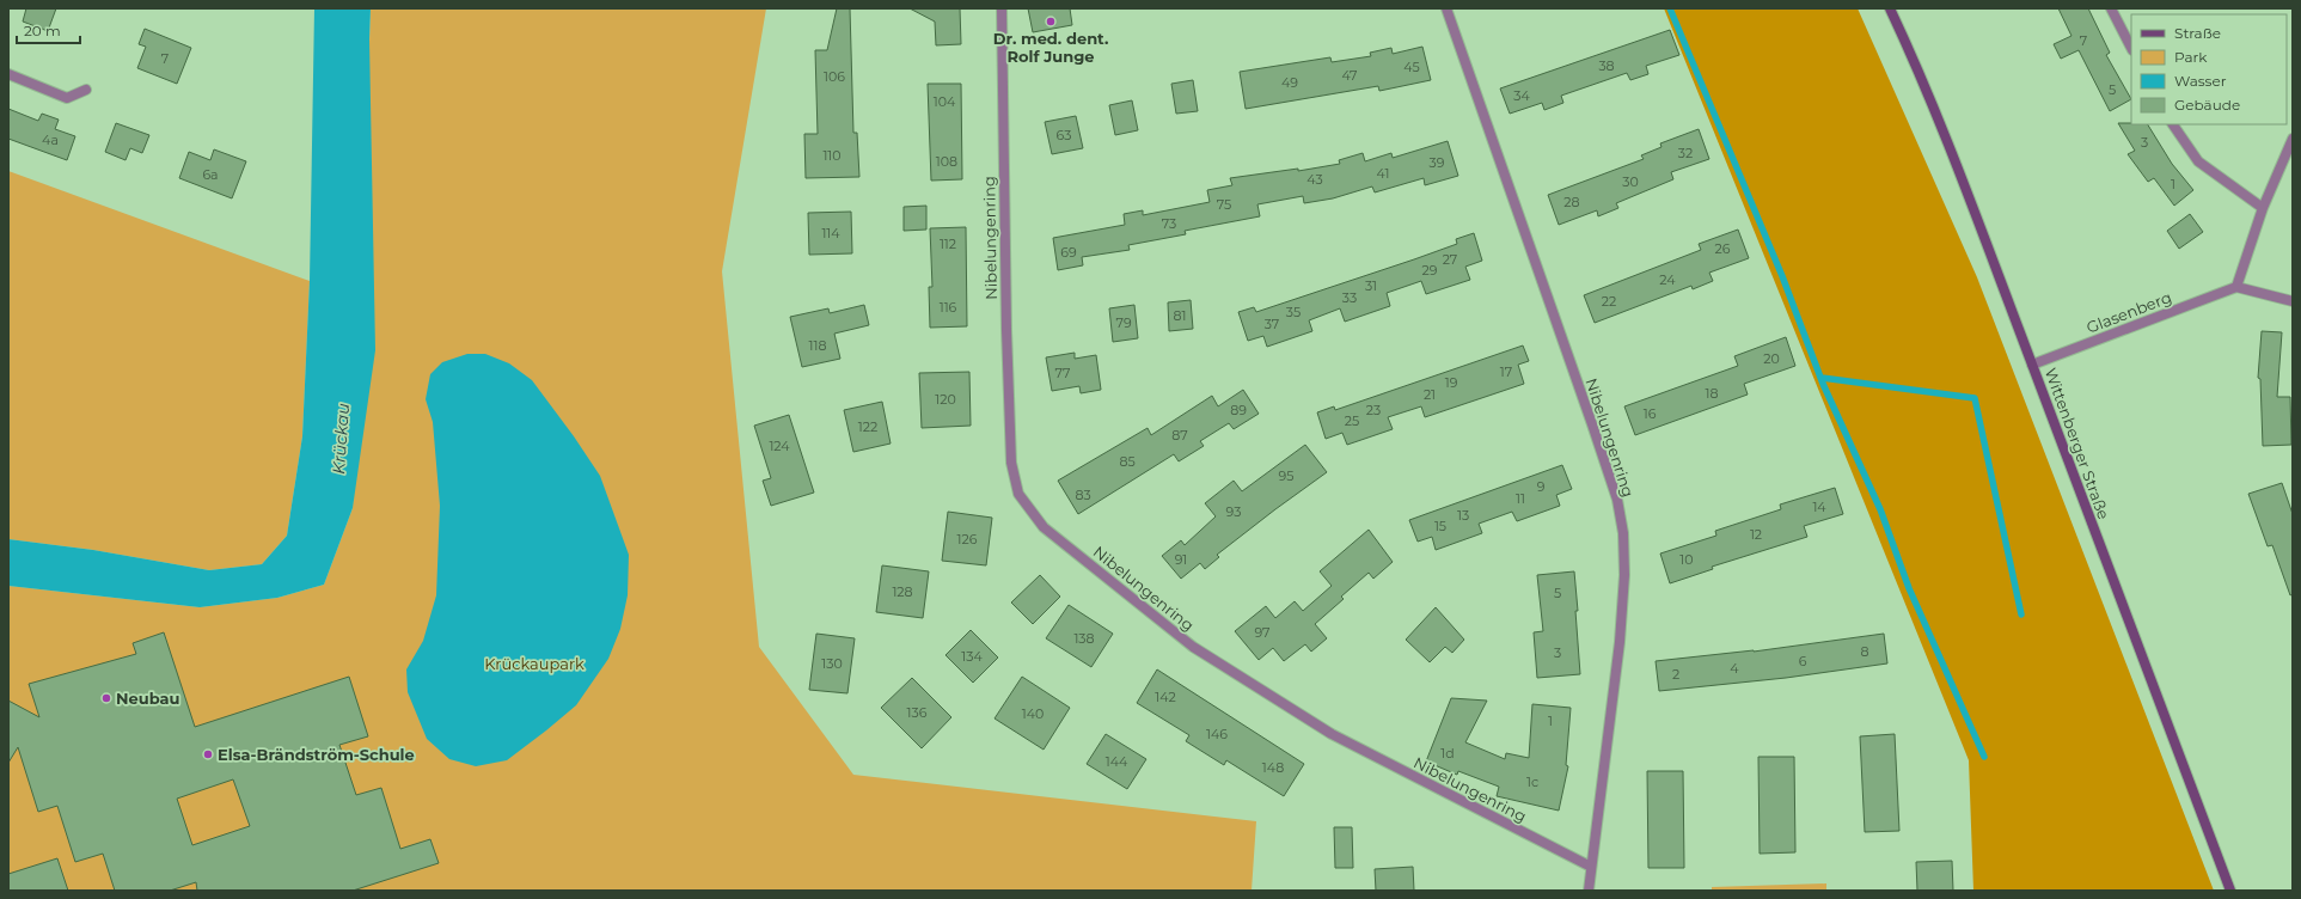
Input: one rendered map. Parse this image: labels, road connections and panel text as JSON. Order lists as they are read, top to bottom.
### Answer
{
  "streets": {
    "main road": ["Wittenberger Straße"],
    "street": ["Nibelungenring", "Glasenberg"]
  },
  "crossings": [
    ["Glasenberg", "Wittenberger Straße"]
  ],
  "water": ["Krückau"],
  "parks": ["Krückaupark"],
  "places": ["Dr. med. dent. Rolf Junge", "Neubau", "Elsa-Brändström-Schule"],
  "house_numbers": [
    "7",
    "7",
    "38",
    "45",
    "47",
    "106",
    "49",
    "5",
    "34",
    "104",
    "63",
    "4a",
    "3",
    "32",
    "110",
    "108",
    "39",
    "41",
    "6a",
    "43",
    "30",
    "1",
    "28",
    "75",
    "73",
    "114",
    "112",
    "26",
    "69",
    "27",
    "29",
    "24",
    "31",
    "33",
    "22",
    "116",
    "35",
    "81",
    "79",
    "37",
    "118",
    "20",
    "17",
    "77",
    "19",
    "18",
    "21",
    "120",
    "89",
    "23",
    "16",
    "25",
    "122",
    "87",
    "124",
    "85",
    "95",
    "9",
    "83",
    "11",
    "14",
    "93",
    "13",
    "15",
    "12",
    "126",
    "91",
    "10",
    "128",
    "5",
    "97",
    "138",
    "8",
    "3",
    "134",
    "6",
    "130",
    "4",
    "2",
    "142",
    "136",
    "140",
    "1",
    "146",
    "1d",
    "144",
    "148",
    "1c"
  ],
  "legend": [
    "Straße",
    "Park",
    "Wasser",
    "Gebäude"
  ],
  "scale_bar": "20 m"
}
